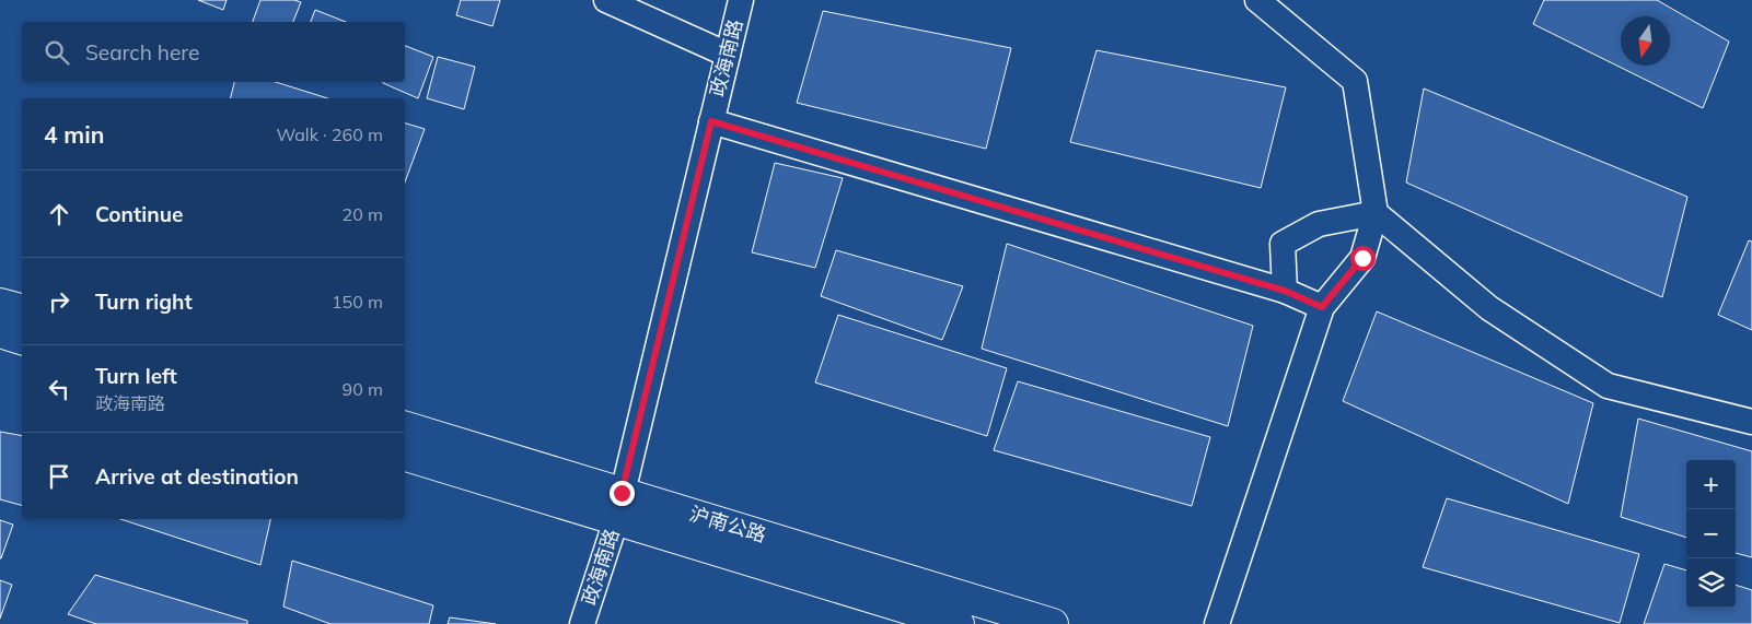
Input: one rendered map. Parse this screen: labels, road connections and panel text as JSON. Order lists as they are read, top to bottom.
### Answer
{
  "streets": {
    "main road": ["沪南公路"],
    "street": ["政海南路"]
  },
  "crossings": [
    ["政海南路", "沪南公路"]
  ],
  "north": "bottom",
  "page": {
    "search": "Search here",
    "heading": ["4 min", "Walk · 260 m"],
    "list": [
      ["Continue", "20 m"],
      ["Turn right", "150 m"],
      ["Turn left", "政海南路", "90 m"],
      "Arrive at destination"
    ],
    "map_buttons": ["+", "−"]
  }
}
